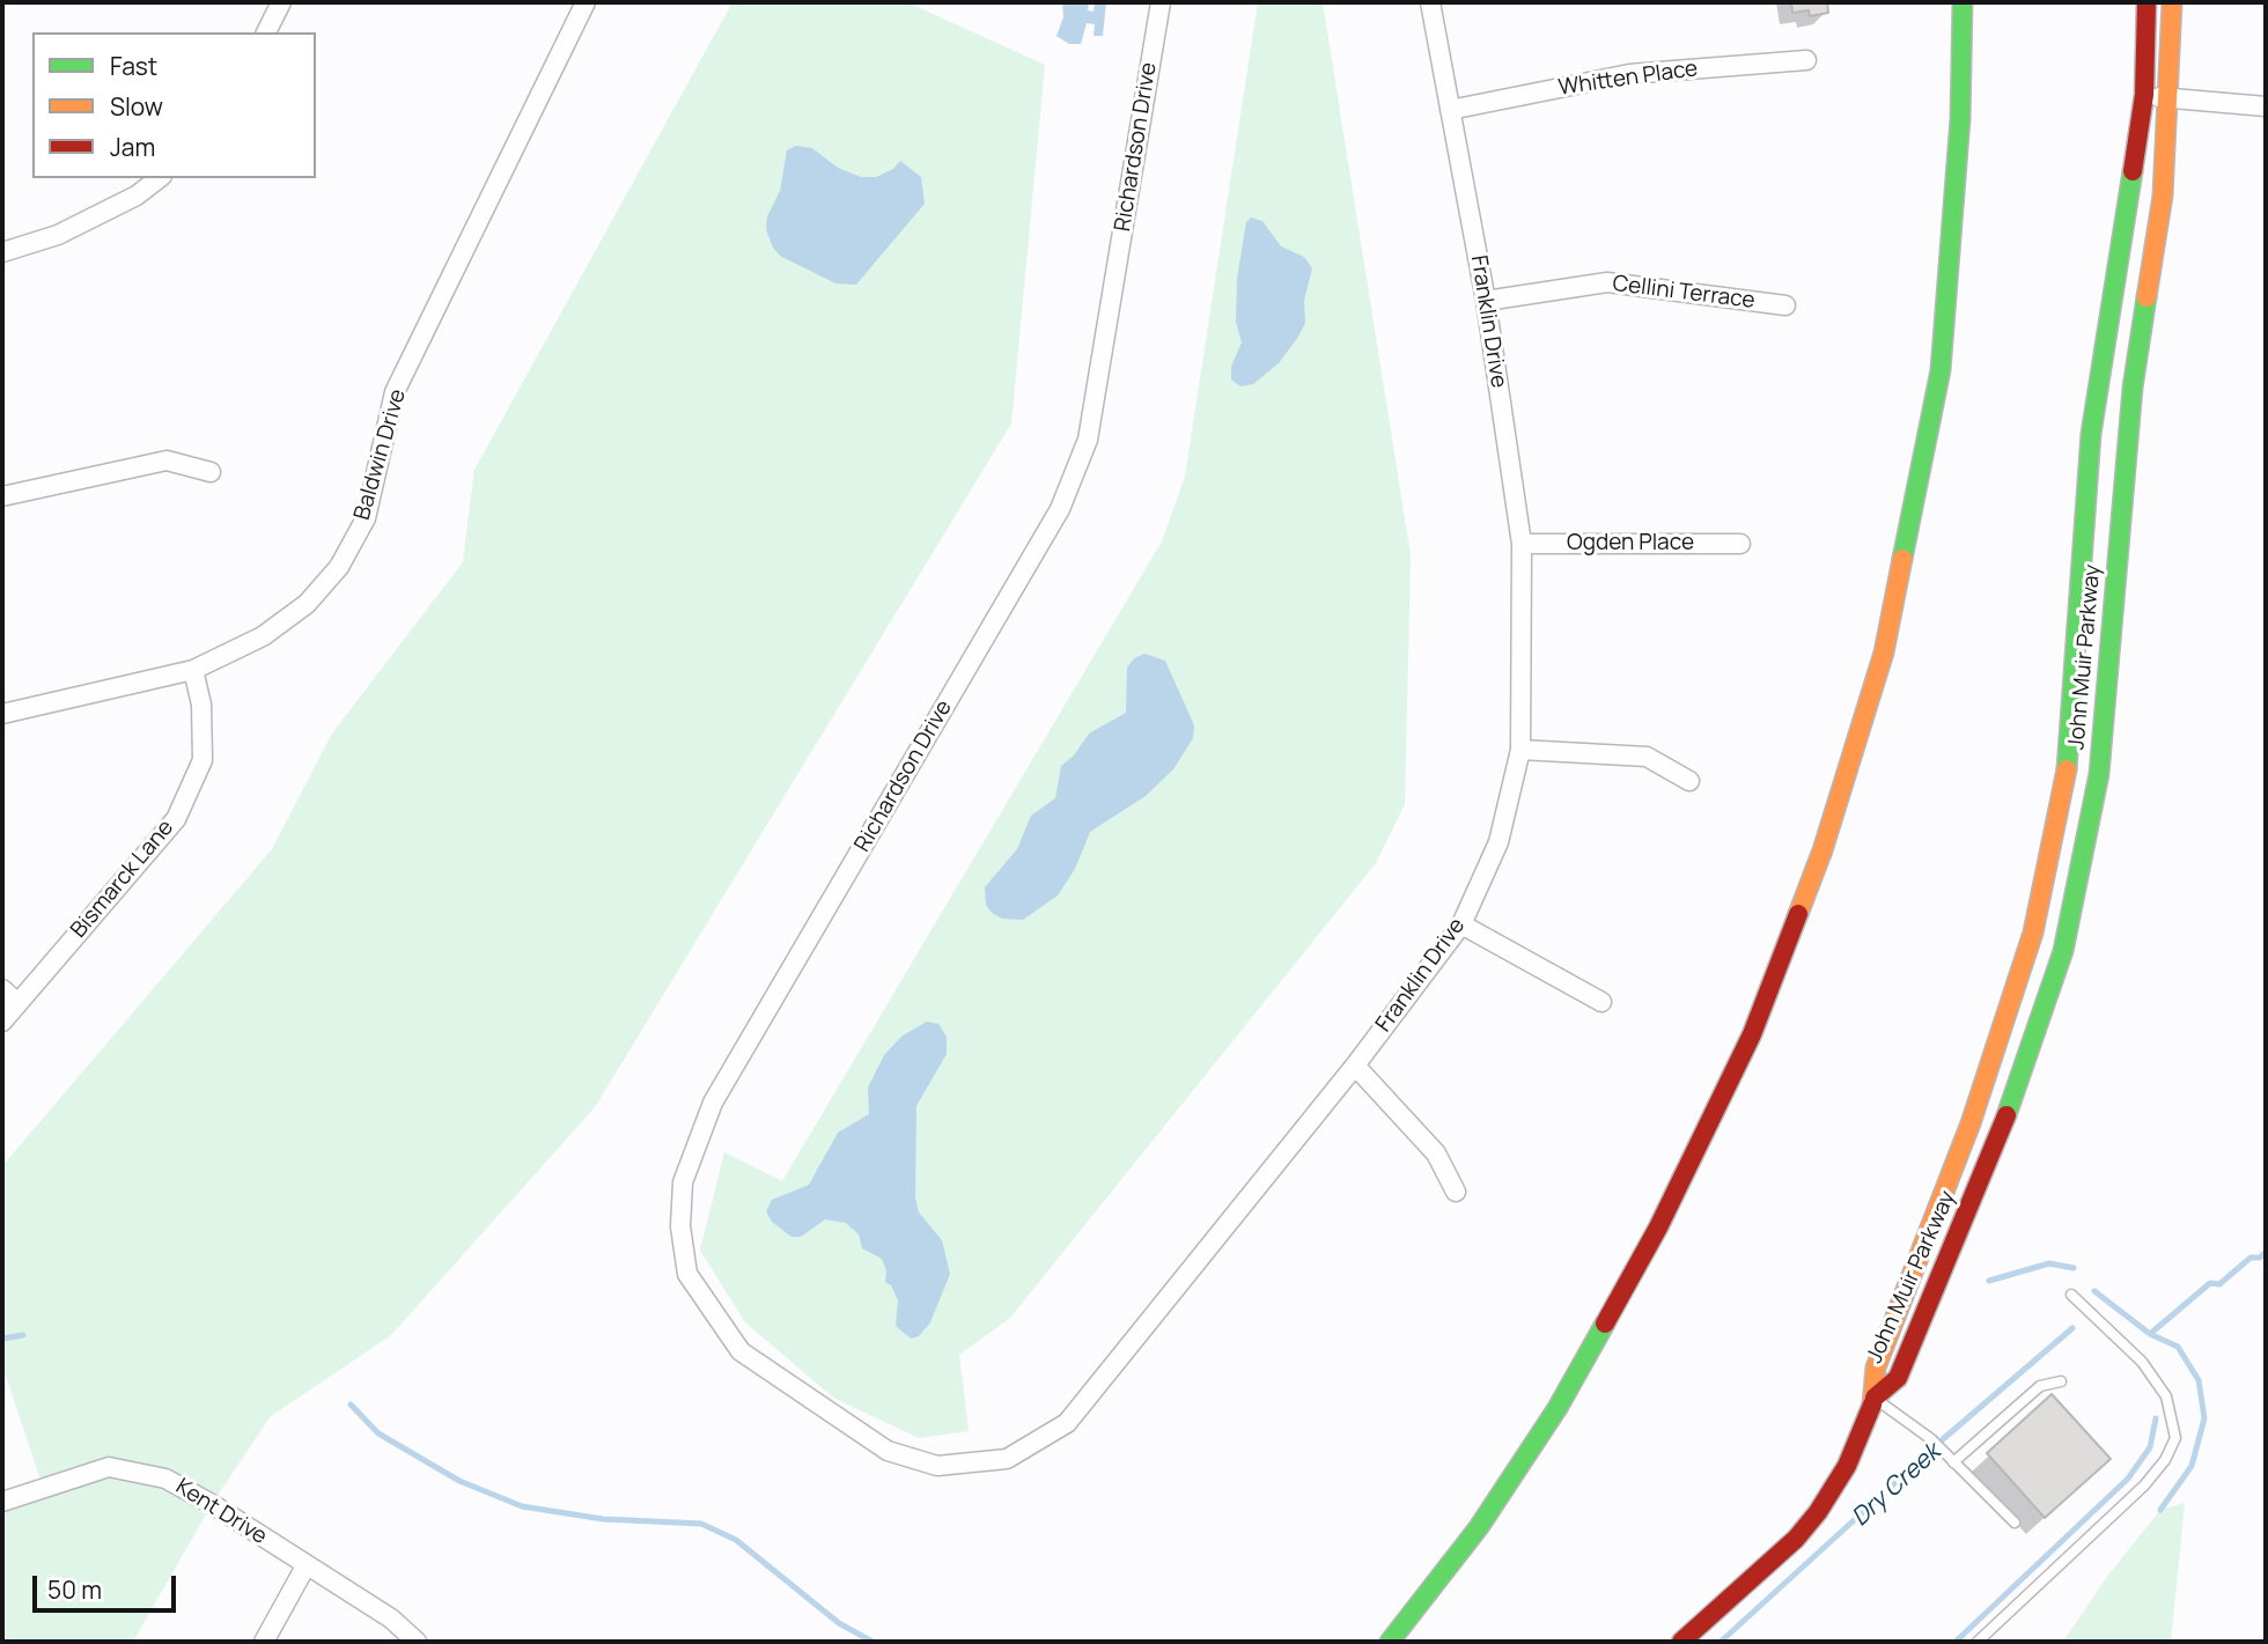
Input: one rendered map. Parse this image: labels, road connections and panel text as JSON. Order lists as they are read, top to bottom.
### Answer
{
  "streets": {
    "main road": ["John Muir Parkway"],
    "street": [
      "Whitten Place",
      "Richardson Drive",
      "Cellini Terrace",
      "Franklin Drive",
      "Baldwin Drive",
      "Ogden Place",
      "Bismarck Lane",
      "Kent Drive"
    ]
  },
  "crossings": [
    ["Whitten Place", "Franklin Drive"],
    ["Richardson Drive", "Franklin Drive"],
    ["Cellini Terrace", "Franklin Drive"],
    ["Franklin Drive", "Ogden Place"],
    ["Baldwin Drive", "Bismarck Lane"]
  ],
  "water": ["Dry Creek"],
  "legend": ["Fast", "Slow", "Jam"],
  "scale_bar": "50 m"
}
